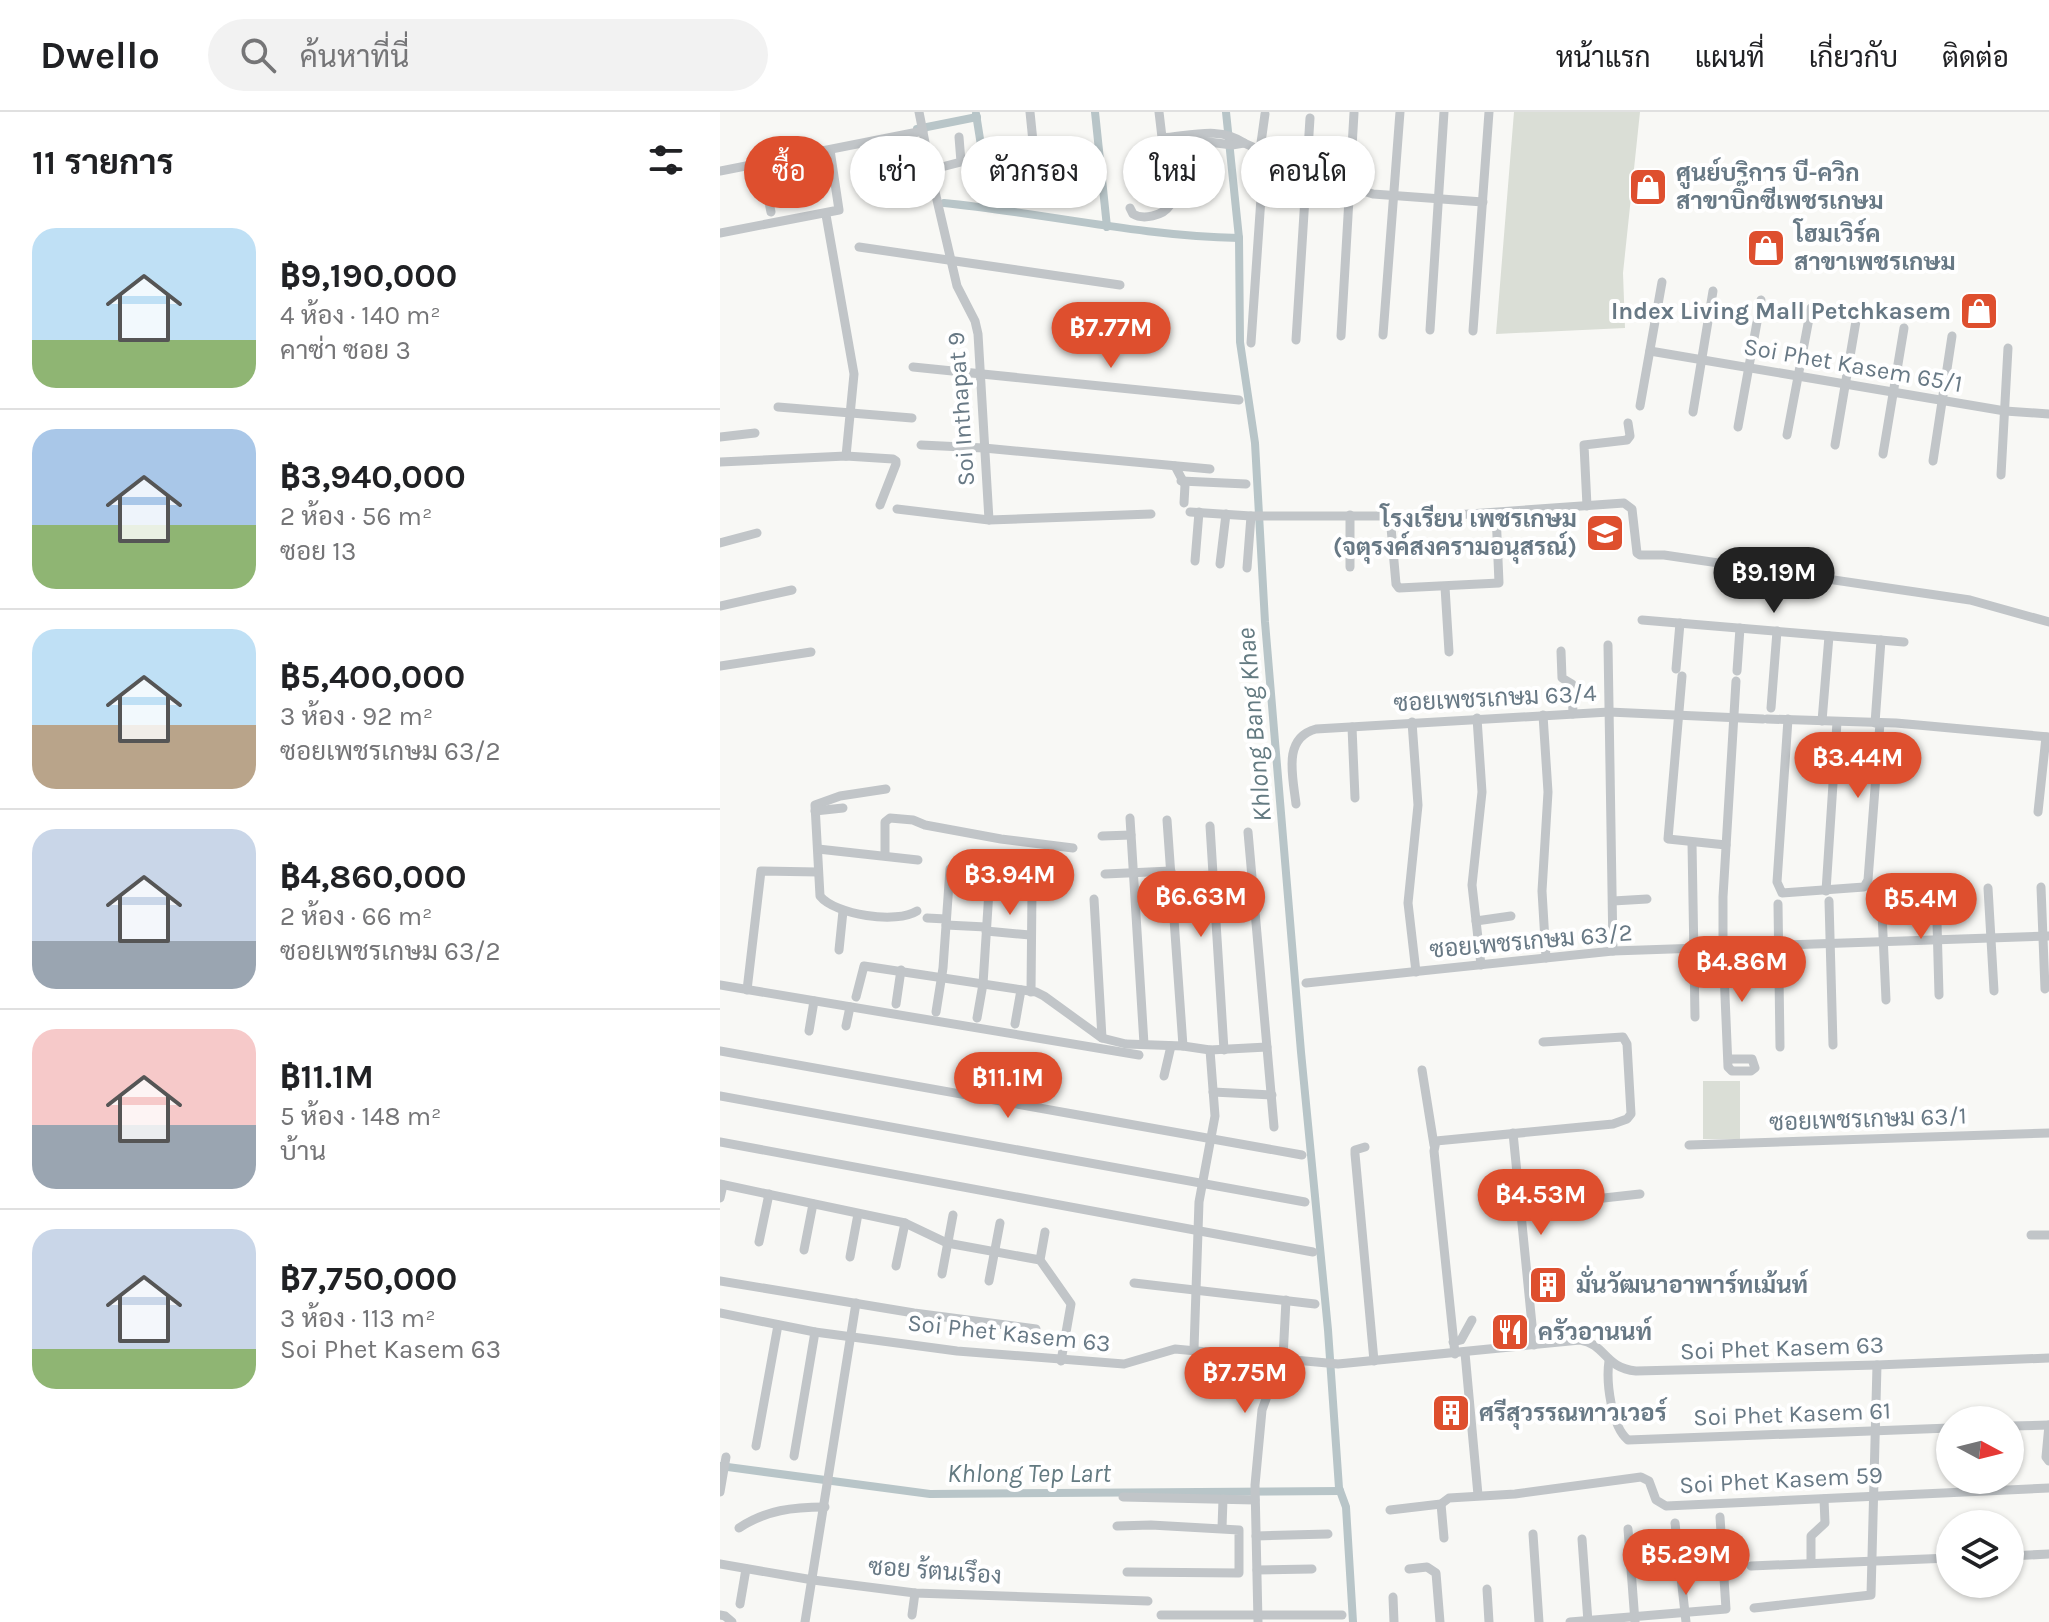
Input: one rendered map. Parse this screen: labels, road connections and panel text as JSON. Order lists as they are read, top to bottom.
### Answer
{
  "streets": {
    "street": [
      "Soi Phet Kasem 65/1",
      "Soi Inthapat 9",
      "ซอยเพชรเกษม 63/4",
      "ซอยเพชรเกษม 63/2",
      "ซอยเพชรเกษม 63/1",
      "Soi Phet Kasem 63",
      "Soi Phet Kasem 61",
      "Soi Phet Kasem 59",
      "ซอย ร้ตนเรึอง"
    ]
  },
  "crossings": [
    ["Soi Phet Kasem 63", "Soi Phet Kasem 61"]
  ],
  "water": ["Khlong Bang Khae", "Khlong Tep Lart"],
  "places": {
    "shop": ["ศูนย์บริการ บี-ควิก สาขาบิ๊กซีเพชรเกษม", "โฮมเวิร์ค สาขาเพชรเกษม", "Index Living Mall Petchkasem"],
    "school or university": ["โรงเรียน เพชรเกษม (จตุรงค์สงครามอนุสรณ์)"],
    "building": ["มั่นวัฒนาอาพาร์ทเม้นท์", "ศรีสุวรรณทาวเวอร์"],
    "restaurant": ["ครัวอานนท์"]
  },
  "north": "right",
  "page": {
    "header": "Dwello",
    "search": "ค้นหาที่นี่",
    "nav": [
      "หน้าแรก",
      "แผนที่",
      "เกี่ยวกับ",
      "ติดต่อ"
    ],
    "heading": "11 รายการ",
    "chip": [
      "ซื้อ",
      "เช่า",
      "ตัวกรอง",
      "ใหม่",
      "คอนโด"
    ],
    "list": [
      {
        "name": "฿9,190,000",
        "note": "4 ห้อง · 140 m² · คาซ่า ซอย 3"
      },
      {
        "name": "฿3,940,000",
        "note": "2 ห้อง · 56 m² · ซอย 13"
      },
      {
        "name": "฿5,400,000",
        "note": "3 ห้อง · 92 m² · ซอยเพชรเกษม 63/2"
      },
      {
        "name": "฿4,860,000",
        "note": "2 ห้อง · 66 m² · ซอยเพชรเกษม 63/2"
      },
      {
        "name": "฿11.1M",
        "note": "5 ห้อง · 148 m² · บ้าน"
      },
      {
        "name": "฿7,750,000",
        "note": "3 ห้อง · 113 m² · Soi Phet Kasem 63"
      }
    ],
    "price": [
      "฿7.77M",
      "฿9.19M",
      "฿3.44M",
      "฿3.94M",
      "฿6.63M",
      "฿5.4M",
      "฿4.86M",
      "฿11.1M",
      "฿4.53M",
      "฿7.75M",
      "฿5.29M"
    ]
  }
}
